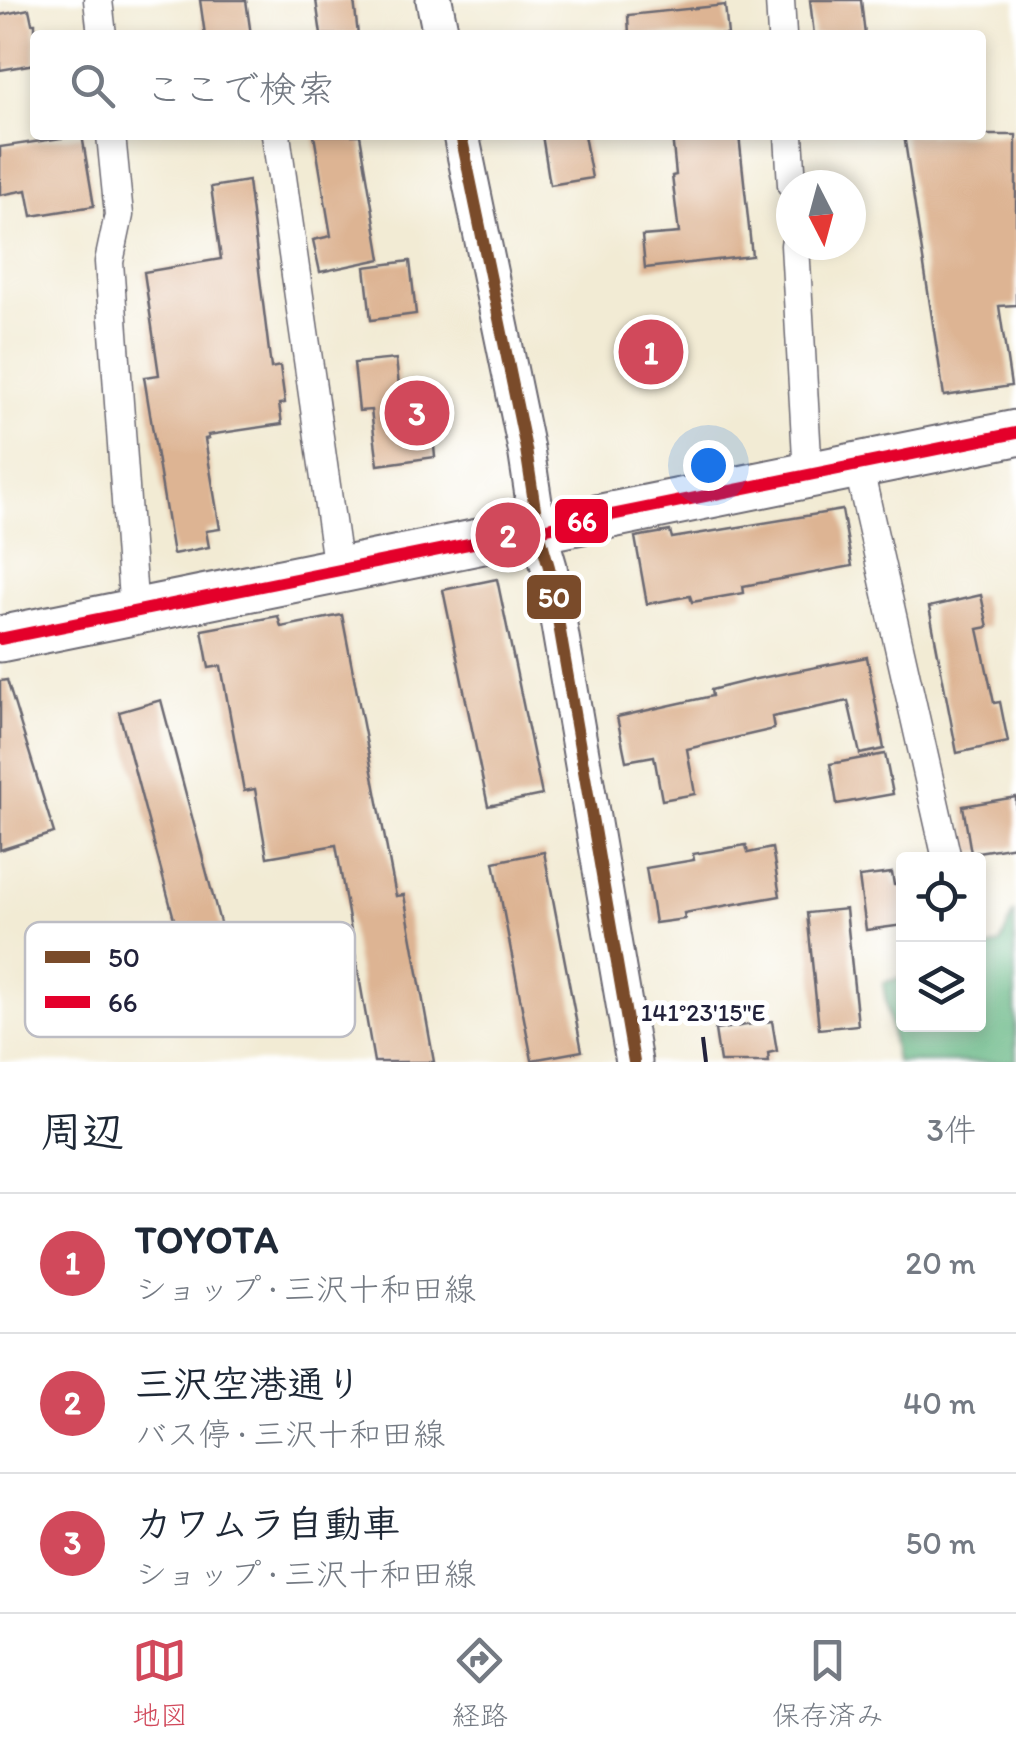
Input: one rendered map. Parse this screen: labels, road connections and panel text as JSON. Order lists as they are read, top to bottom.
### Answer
{
  "lines": ["transit line 50", "transit line 66"],
  "legend": ["50", "66"],
  "north": "bottom",
  "page": {
    "search": "ここで検索",
    "pins": ["1", "3", "2"],
    "heading": ["周辺", "3件"],
    "list": [
      {
        "mark": "1",
        "name": "TOYOTA",
        "note": "ショップ · 三沢十和田線",
        "value": "20 m"
      },
      {
        "mark": "2",
        "name": "三沢空港通り",
        "note": "バス停 · 三沢十和田線",
        "value": "40 m"
      },
      {
        "mark": "3",
        "name": "カワムラ自動車",
        "note": "ショップ · 三沢十和田線",
        "value": "50 m"
      }
    ],
    "nav": ["地図", "経路", "保存済み"]
  },
  "coordinates": ["141°23'15\"E"]
}
